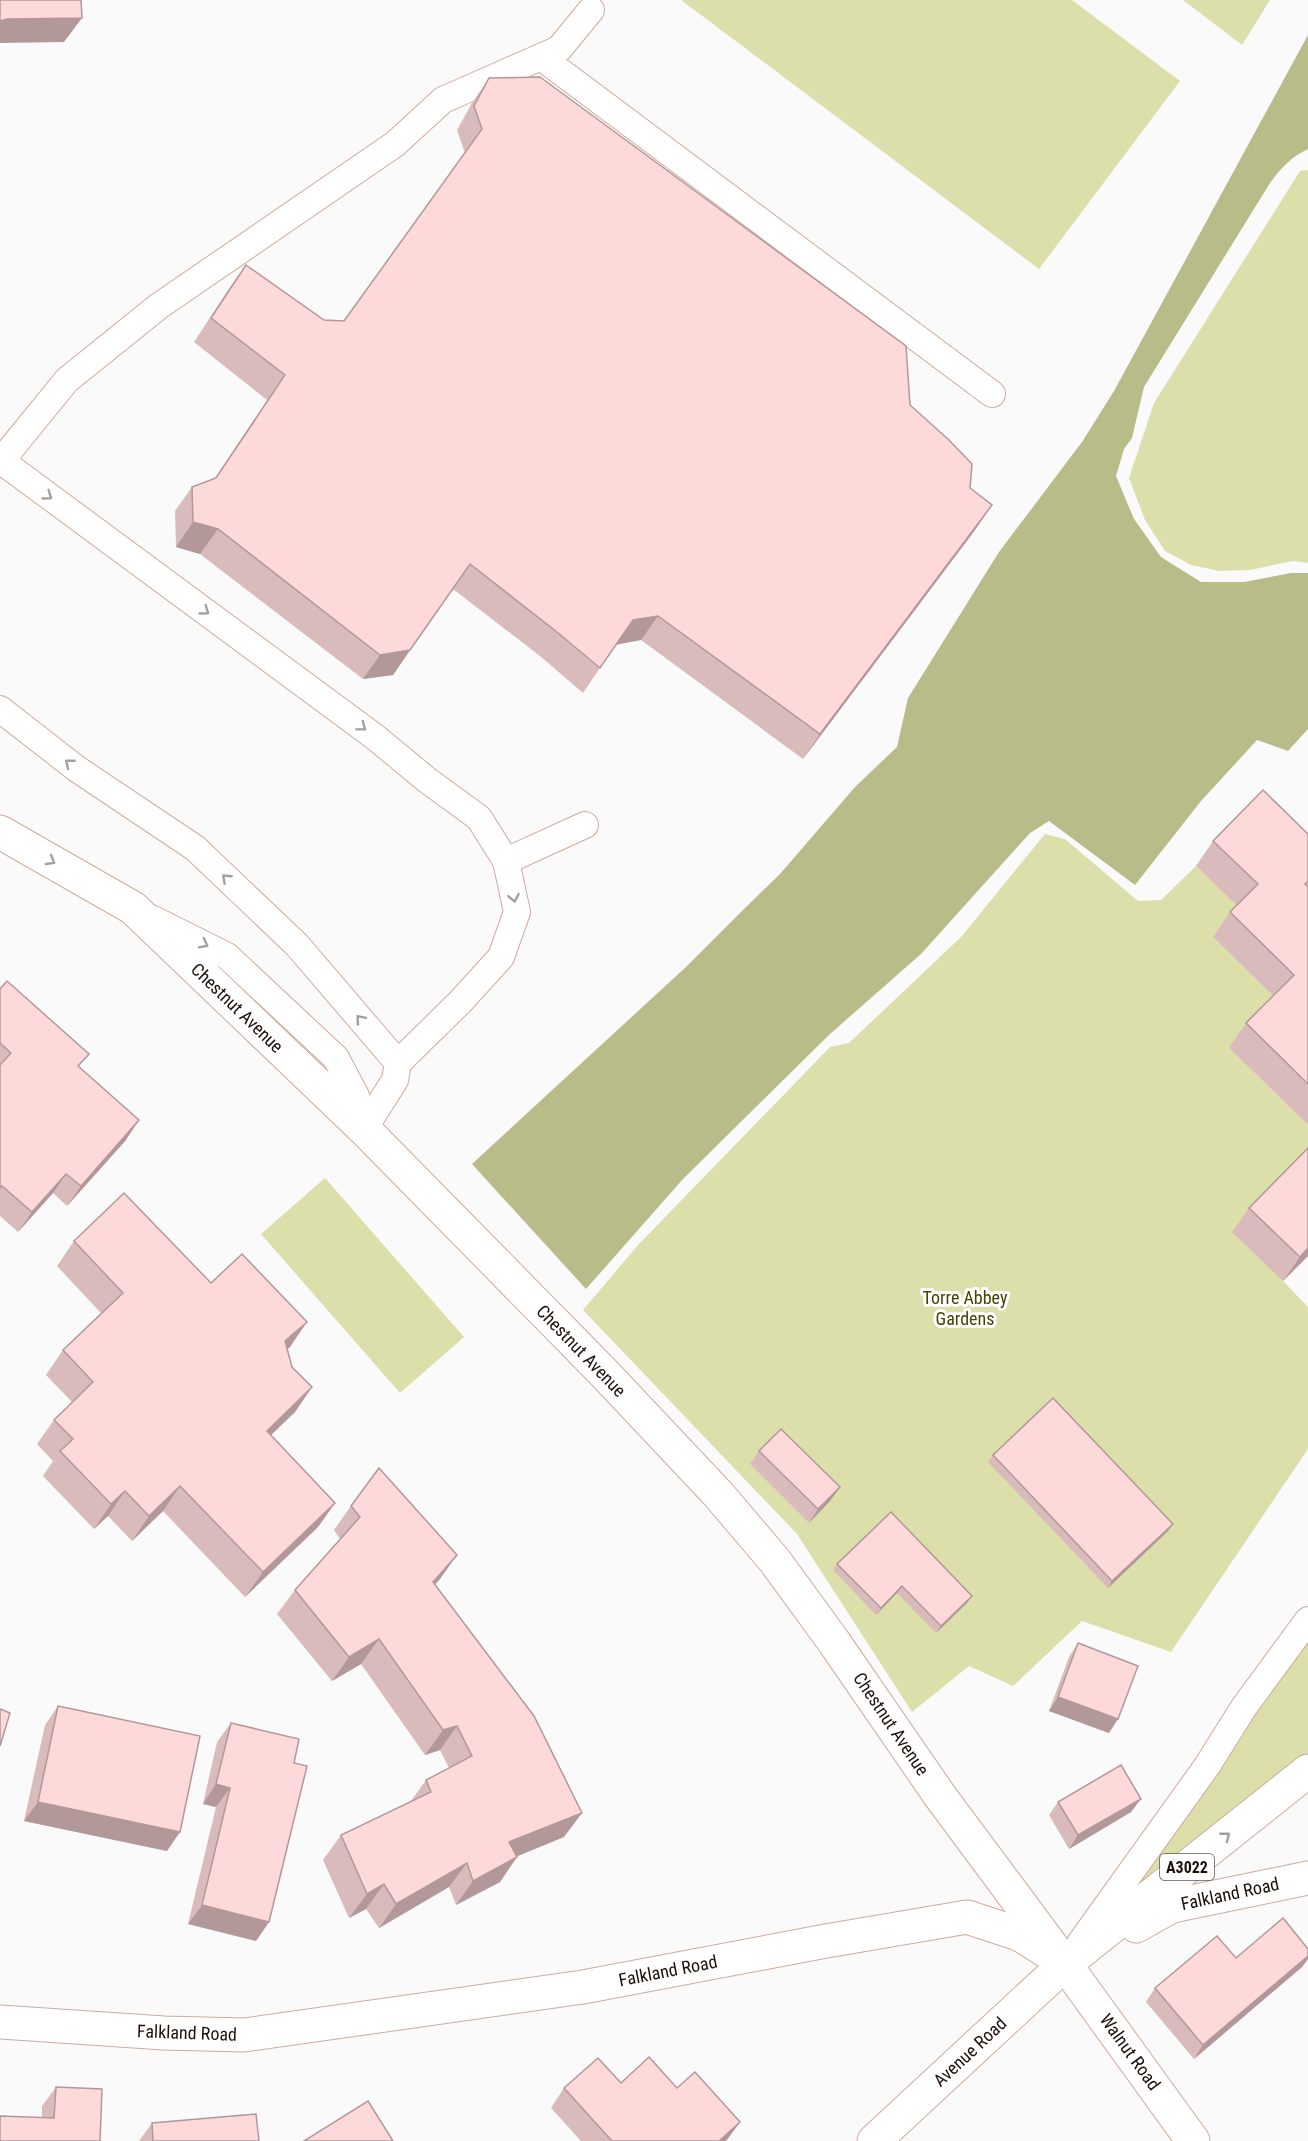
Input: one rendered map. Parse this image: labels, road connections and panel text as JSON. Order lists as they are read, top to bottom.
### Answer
{
  "streets": {
    "street": [
      "Chestnut Avenue",
      "A3022",
      "Falkland Road",
      "Avenue Road",
      "Walnut Road"
    ]
  },
  "crossings": [
    ["Chestnut Avenue", "A3022"],
    ["Chestnut Avenue", "Falkland Road"],
    ["Chestnut Avenue", "Avenue Road"],
    ["Chestnut Avenue", "Walnut Road"],
    ["A3022", "Falkland Road"],
    ["A3022", "Avenue Road"],
    ["A3022", "Walnut Road"],
    ["Falkland Road", "Avenue Road"],
    ["Falkland Road", "Walnut Road"],
    ["Avenue Road", "Walnut Road"]
  ],
  "parks": ["Torre Abbey Gardens"]
}
